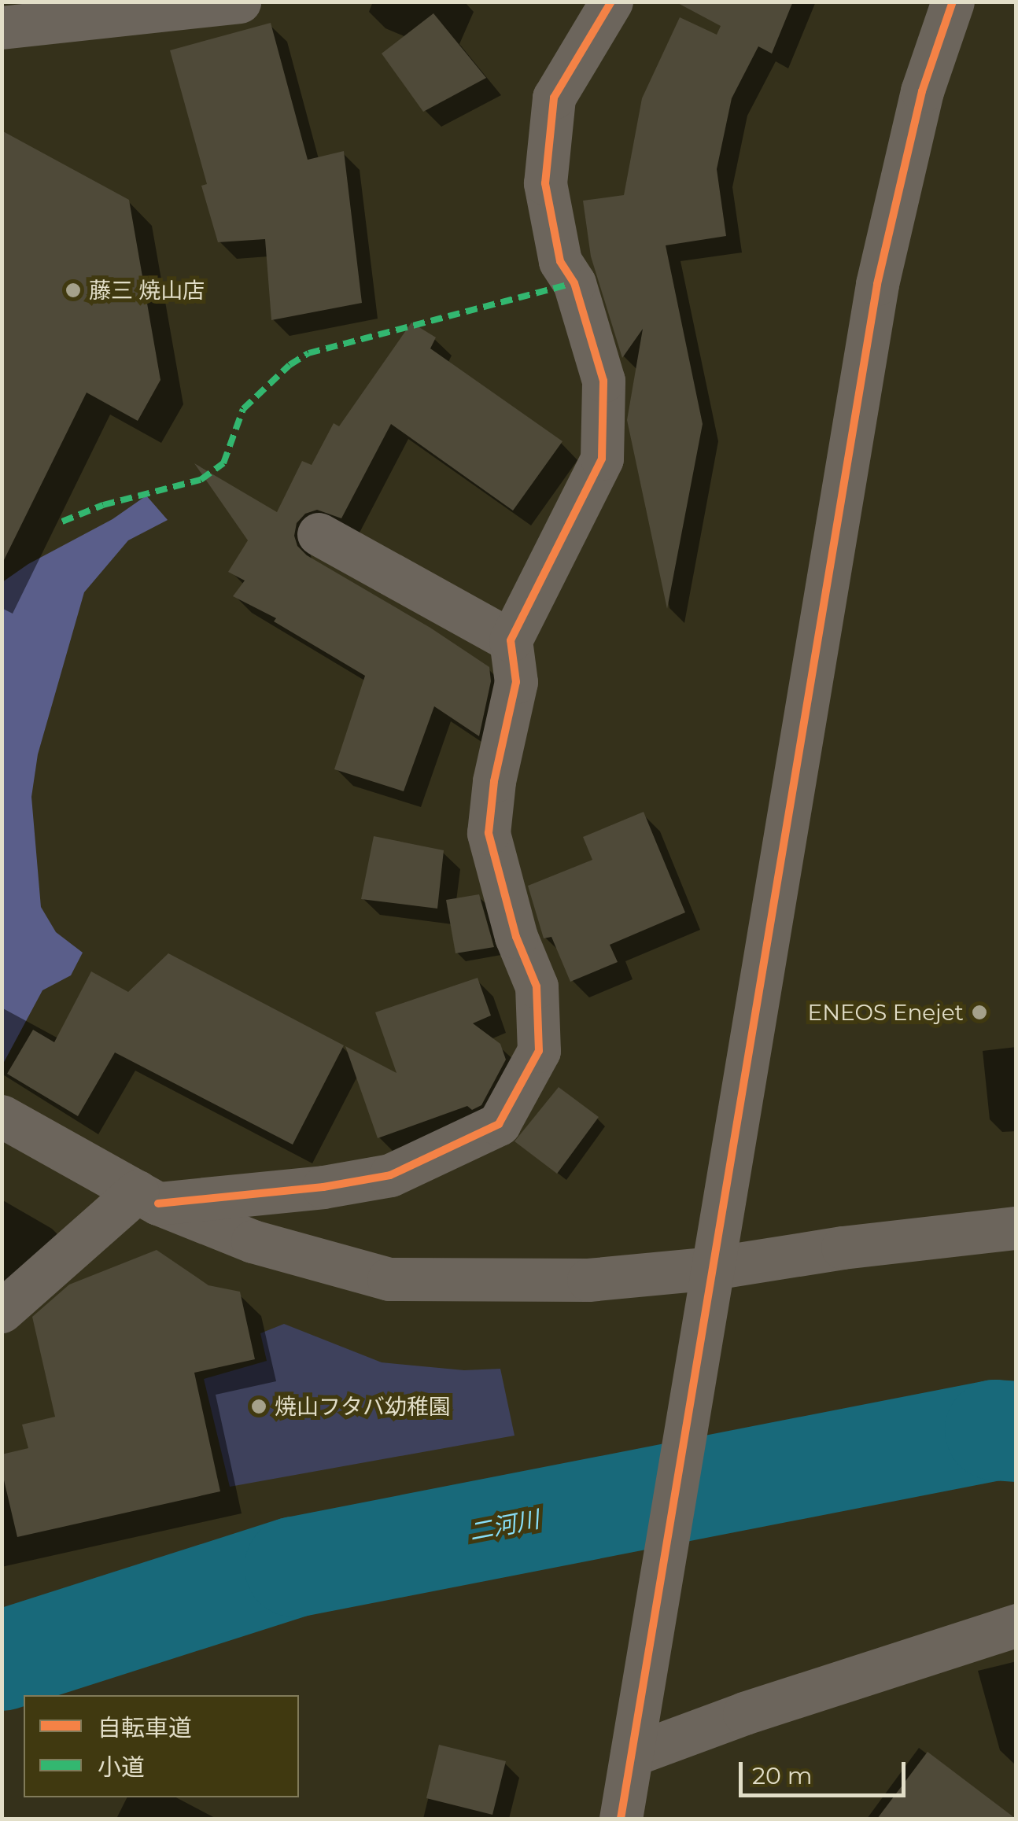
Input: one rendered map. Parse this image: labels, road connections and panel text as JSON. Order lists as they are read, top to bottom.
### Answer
{
  "water": ["二河川"],
  "places": ["藤三 焼山店", "ENEOS Enejet", "焼山フタバ幼稚園"],
  "legend": ["自転車道", "小道"],
  "scale_bar": "20 m"
}
